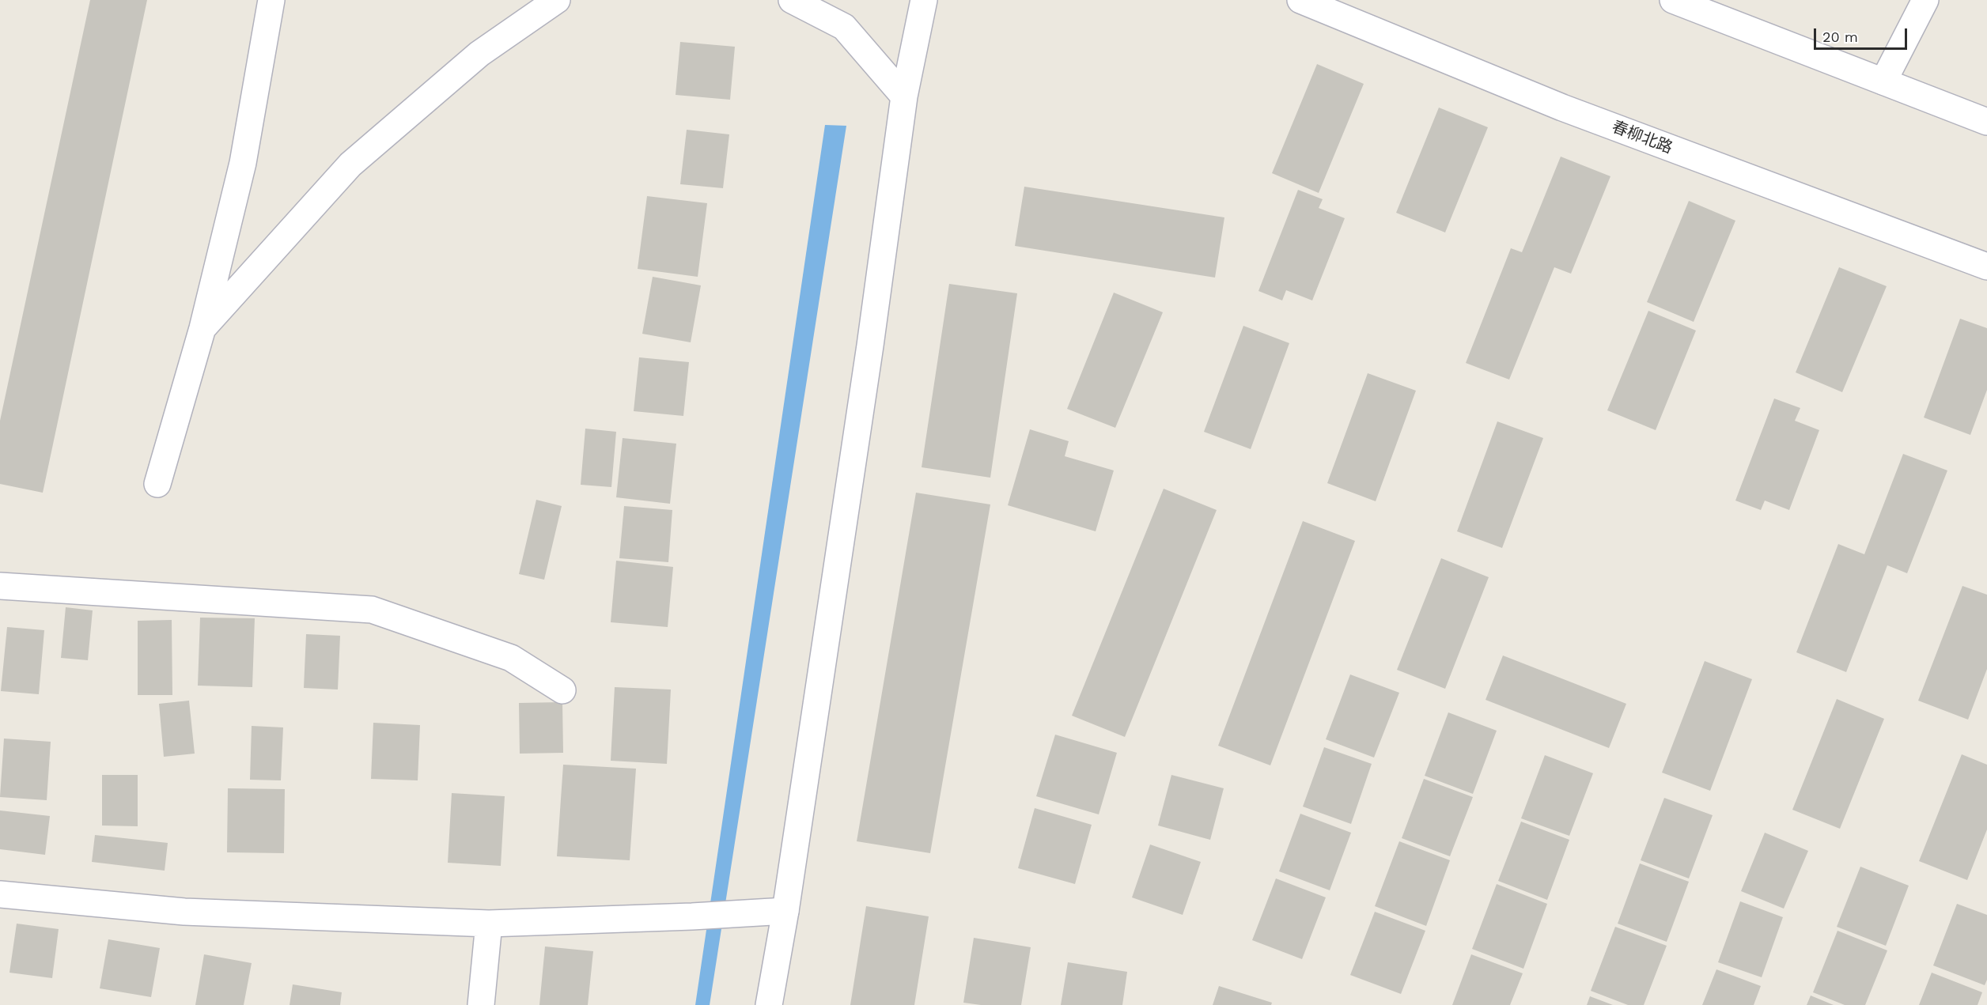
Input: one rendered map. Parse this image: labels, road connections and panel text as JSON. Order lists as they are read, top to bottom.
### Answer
{
  "streets": {
    "street": ["春柳北路"]
  },
  "scale_bar": "20 m"
}
